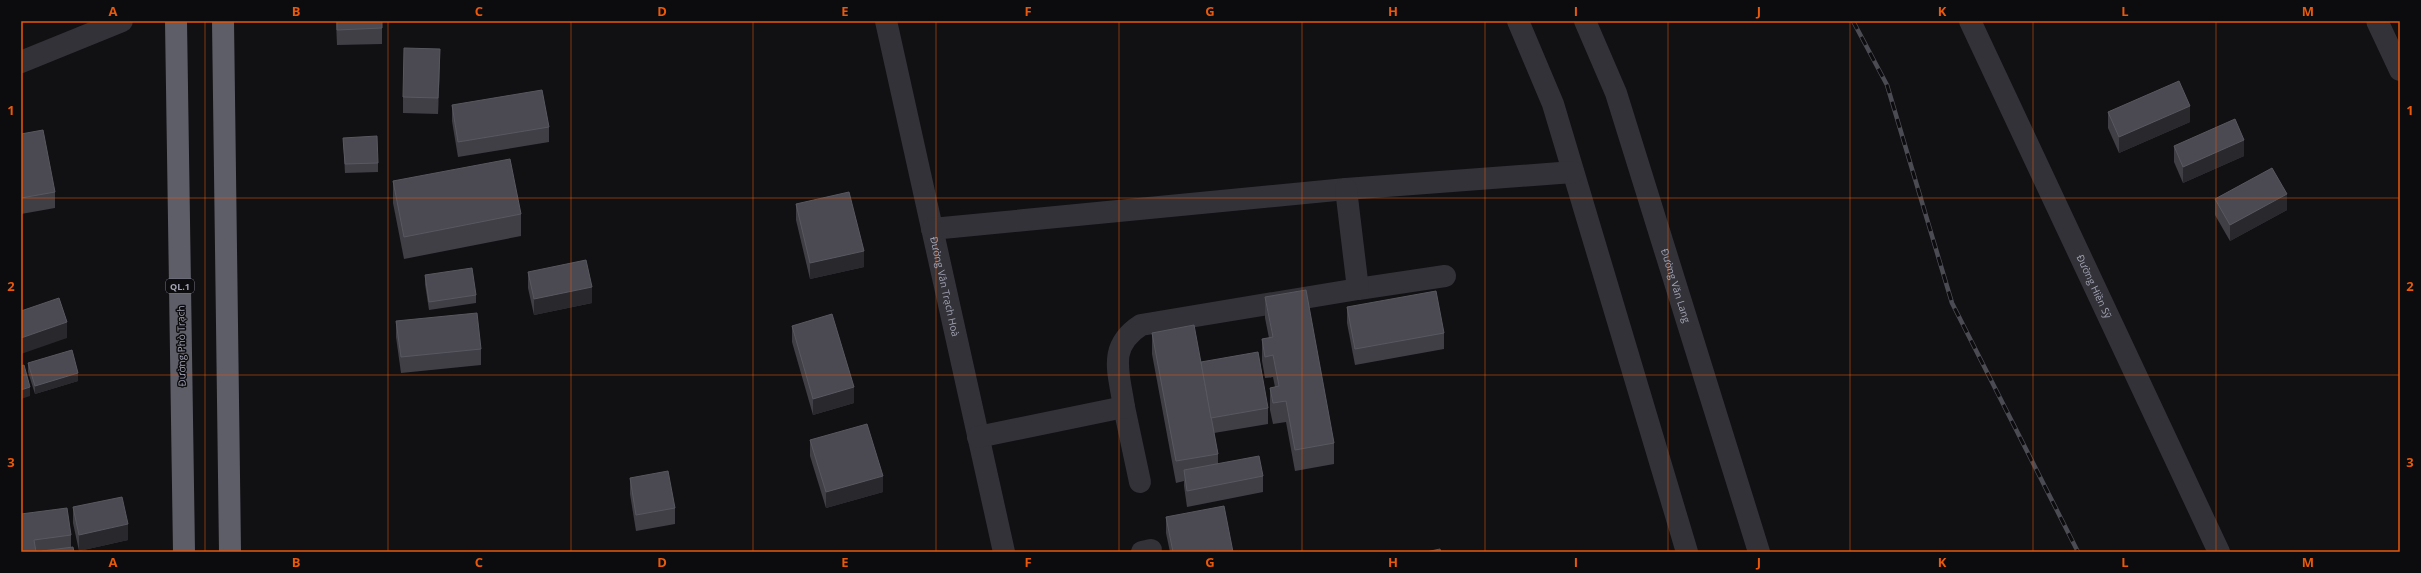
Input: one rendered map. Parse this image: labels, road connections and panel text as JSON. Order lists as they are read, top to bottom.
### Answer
{
  "streets": {
    "highway": ["QL.1", "Đường Phò Trạch"],
    "street": ["Đường Văn Lang", "Đường Vân Trạch Hoà", "Đường Hiền Sỹ"]
  },
  "grid": {
    "columns": [
      "A",
      "B",
      "C",
      "D",
      "E",
      "F",
      "G",
      "H",
      "I",
      "J",
      "K",
      "L",
      "M"
    ],
    "rows": ["1", "2", "3"]
  }
}
